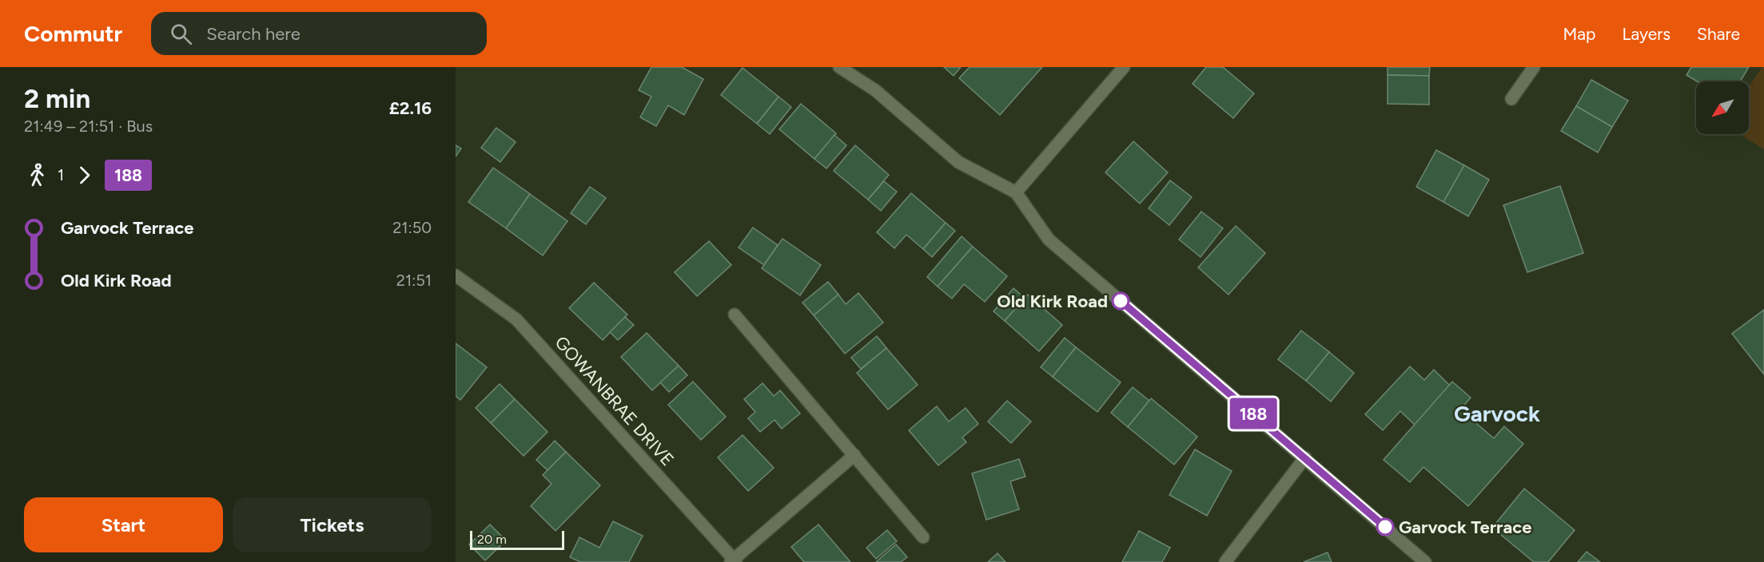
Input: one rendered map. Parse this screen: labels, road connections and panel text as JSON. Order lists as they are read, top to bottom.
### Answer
{
  "streets": {
    "street": ["GOWANBRAE DRIVE"]
  },
  "districts": ["Garvock"],
  "places": ["Old Kirk Road", "Garvock Terrace"],
  "lines": ["bus line 188"],
  "scale_bar": "20 m",
  "north": "bottom left",
  "page": {
    "header": "Commutr",
    "search": "Search here",
    "nav": ["Map", "Layers", "Share"],
    "heading": ["2 min", "21:49 – 21:51 · Bus", "£2.16"],
    "on_map": "188",
    "legs": ["1", "188"],
    "list": [
      {
        "name": "Garvock Terrace",
        "value": "21:50"
      },
      {
        "name": "Old Kirk Road",
        "value": "21:51"
      }
    ],
    "buttons": ["Start", "Tickets"],
    "scale": "20 m"
  }
}
